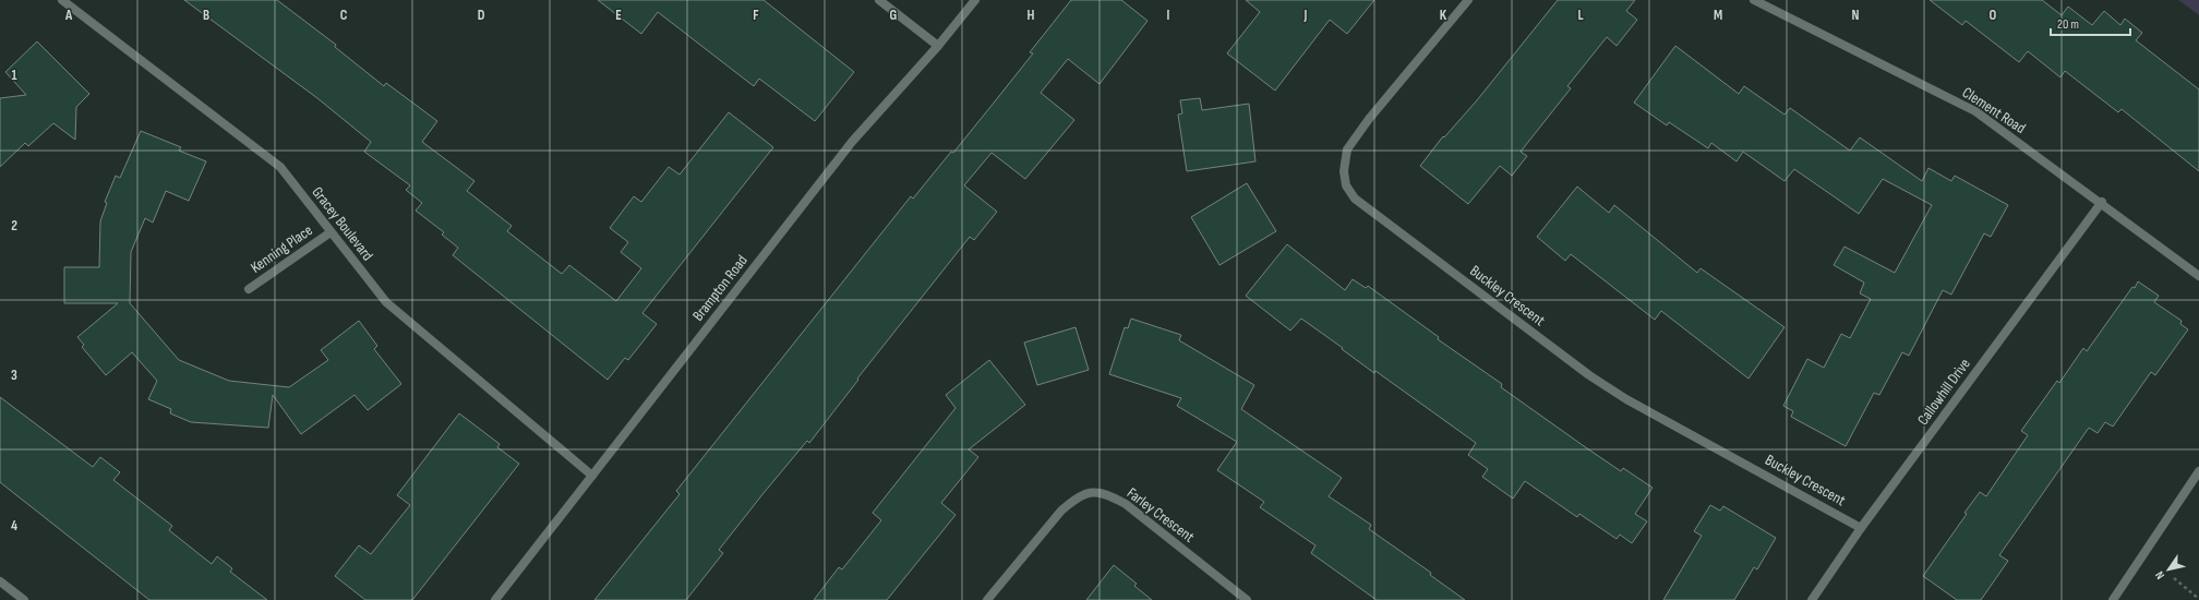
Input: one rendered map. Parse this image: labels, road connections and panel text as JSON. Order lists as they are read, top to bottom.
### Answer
{
  "streets": {
    "street": [
      "Clement Road",
      "Gracey Boulevard",
      "Kenning Place",
      "Brampton Road",
      "Buckley Crescent",
      "Callowhill Drive",
      "Farley Crescent"
    ]
  },
  "crossings": [
    ["Clement Road", "Callowhill Drive"],
    ["Gracey Boulevard", "Kenning Place"],
    ["Gracey Boulevard", "Brampton Road"],
    ["Buckley Crescent", "Callowhill Drive"]
  ],
  "scale_bar": "20 m",
  "north": "bottom left",
  "grid": {
    "columns": [
      "A",
      "B",
      "C",
      "D",
      "E",
      "F",
      "G",
      "H",
      "I",
      "J",
      "K",
      "L",
      "M",
      "N",
      "O"
    ],
    "rows": [
      "1",
      "2",
      "3",
      "4"
    ]
  }
}
